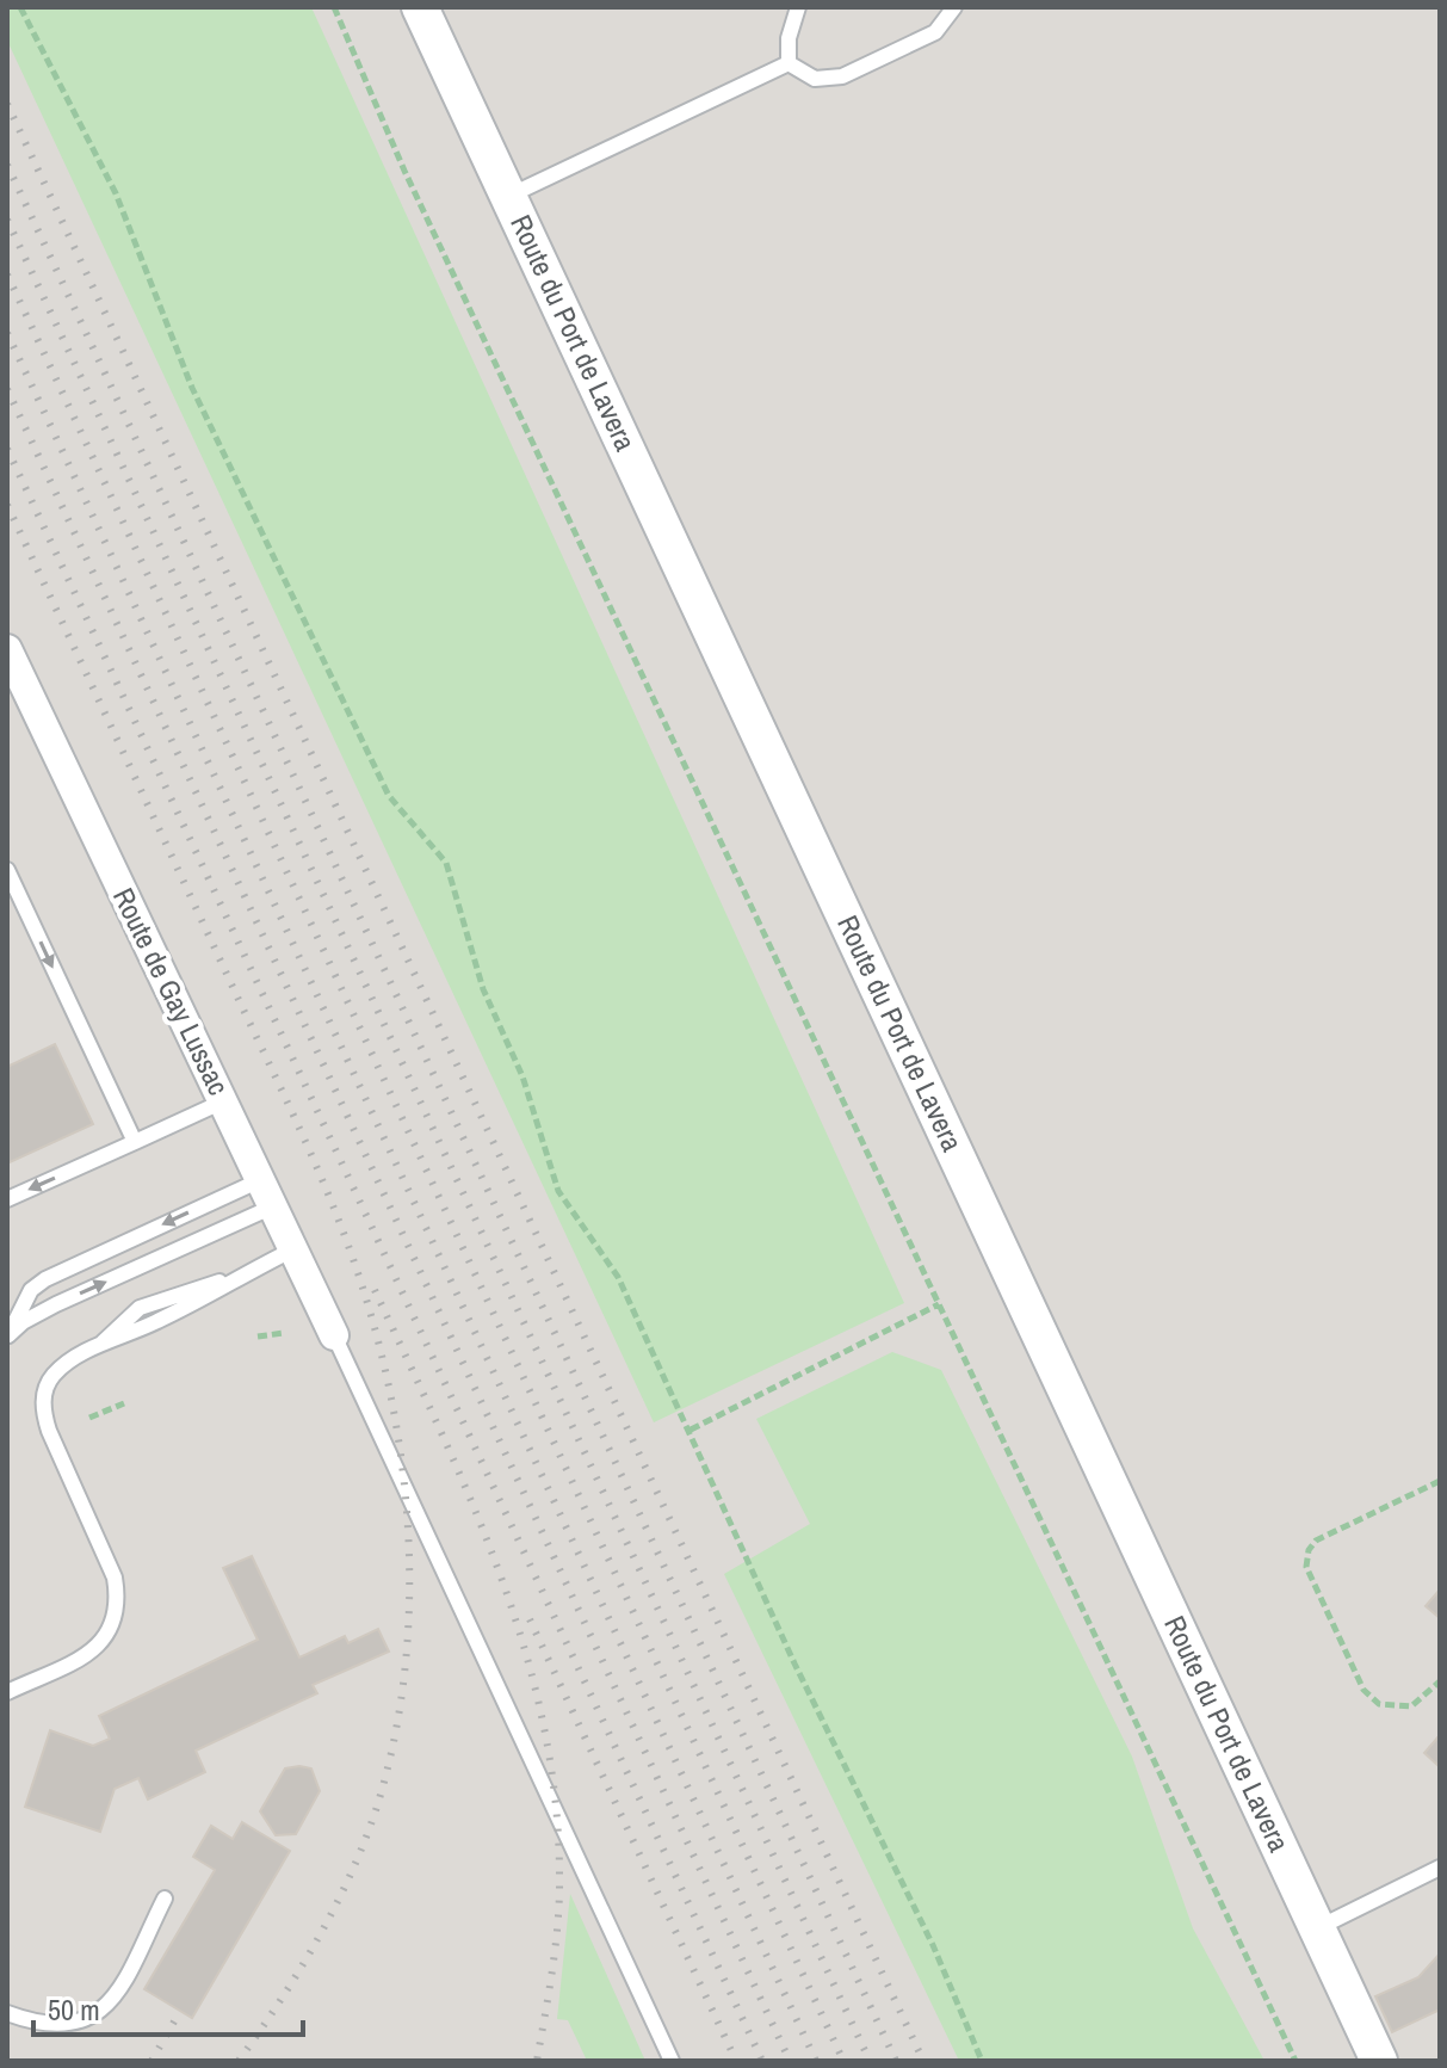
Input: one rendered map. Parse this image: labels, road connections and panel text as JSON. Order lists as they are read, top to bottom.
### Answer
{
  "streets": {
    "street": ["Route du Port de Lavera", "Route de Gay Lussac"]
  },
  "scale_bar": "50 m"
}
